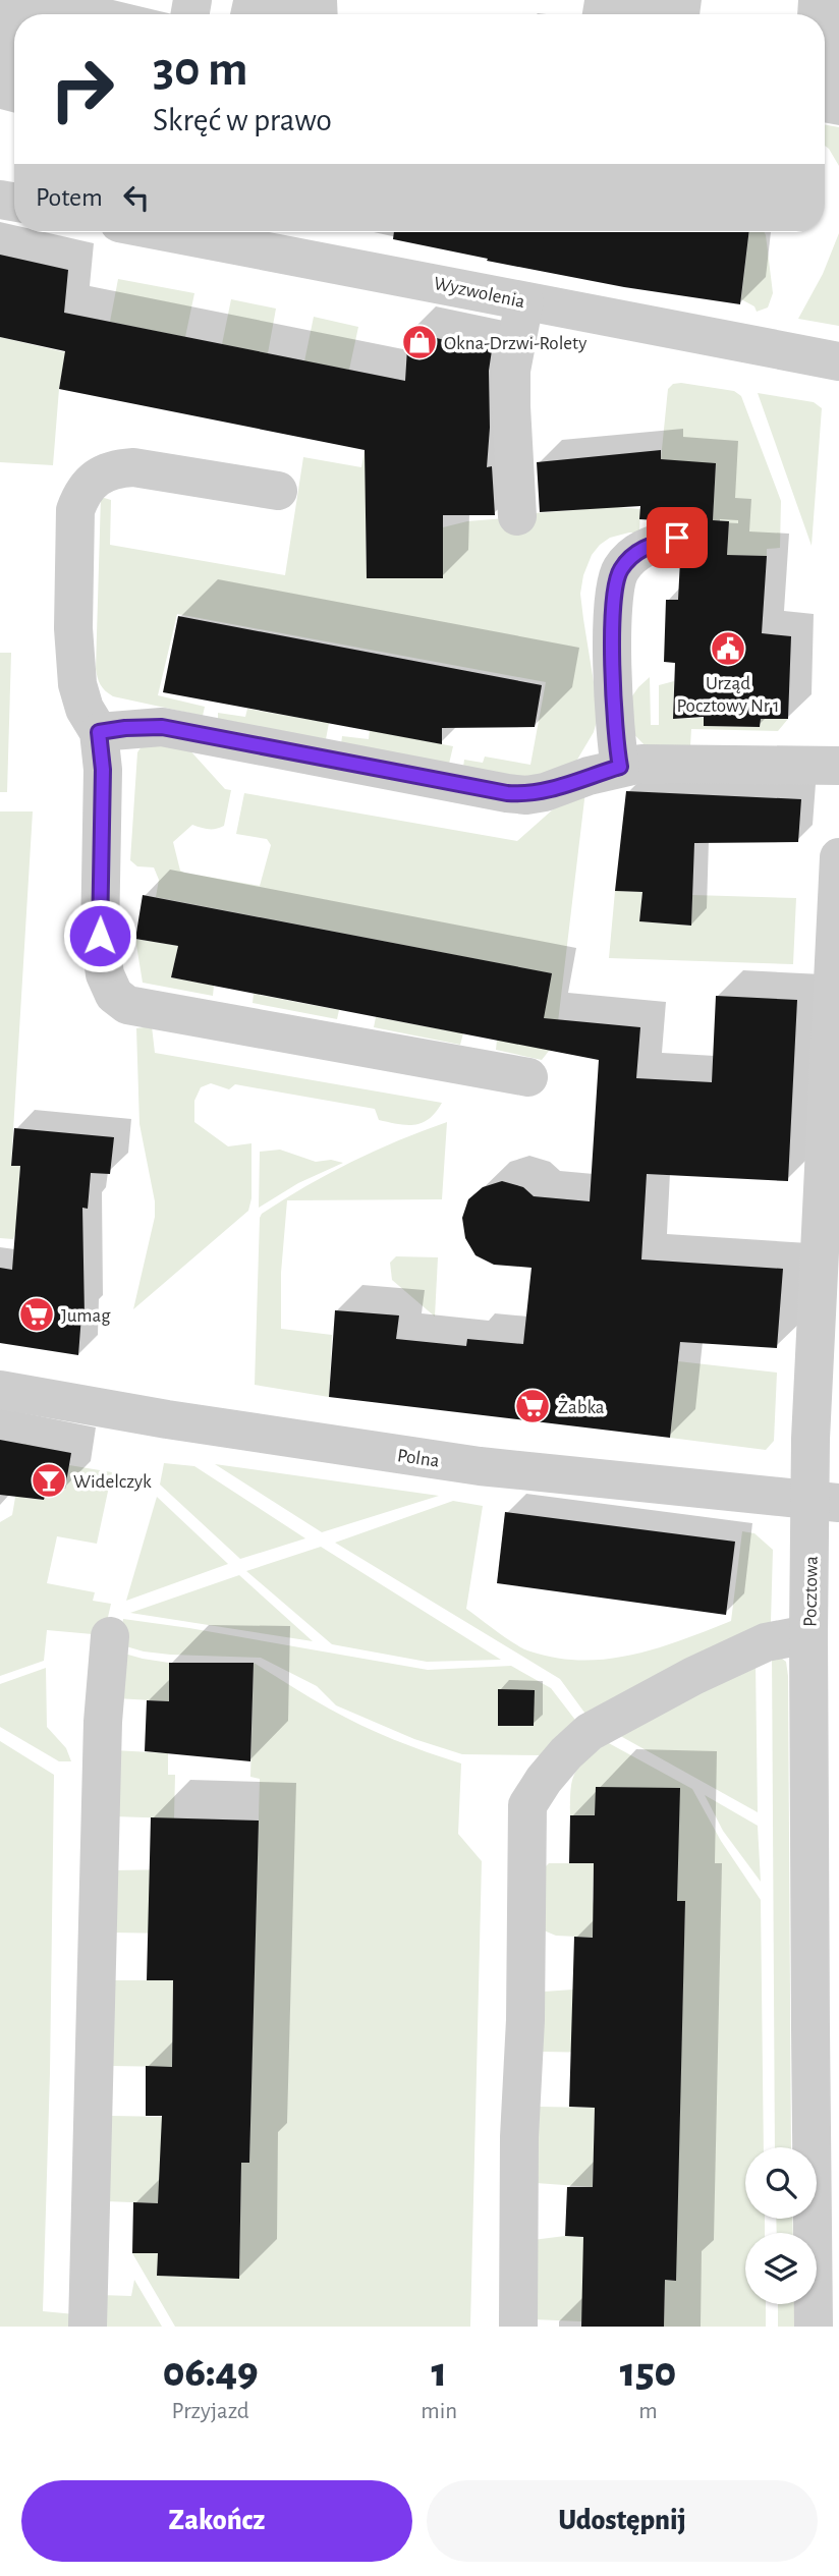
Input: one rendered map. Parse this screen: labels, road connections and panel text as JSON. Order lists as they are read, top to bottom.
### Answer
{
  "streets": {
    "street": ["Wyzwolenia", "Polna", "Pocztowa"]
  },
  "crossings": [
    ["Polna", "Pocztowa"]
  ],
  "places": {
    "shop": ["Okna-Drzwi-Rolety"],
    "public building": ["Urząd Pocztowy Nr 1"],
    "supermarket": ["Jumag", "Żabka"],
    "bar": ["Widelczyk"]
  },
  "page": {
    "turn": ["30 m", "Skręć w prawo"],
    "then": "Potem",
    "eta": [
      "06:49",
      "Przyjazd",
      "1",
      "min",
      "150",
      "m"
    ],
    "buttons": ["Zakończ", "Udostępnij"]
  }
}
